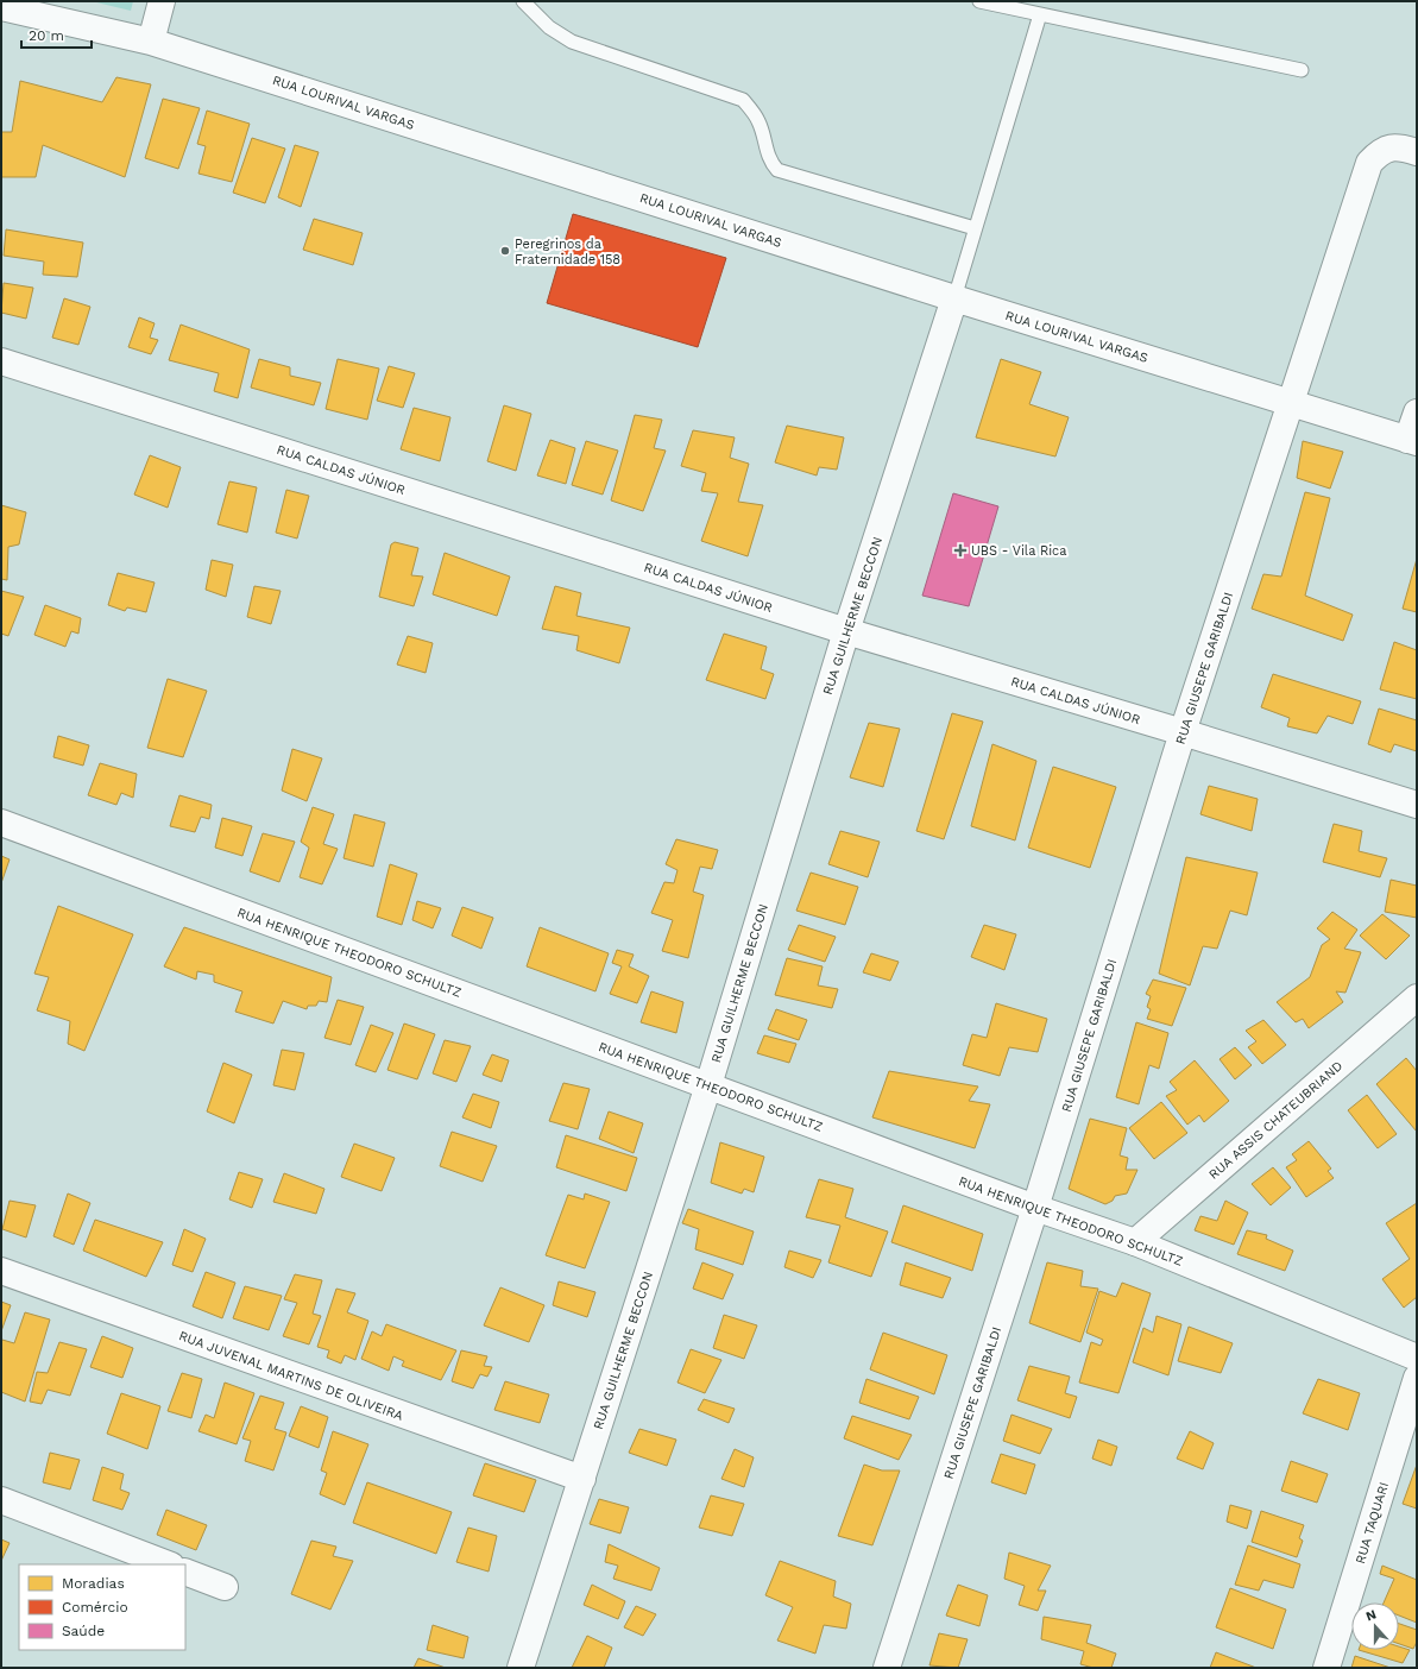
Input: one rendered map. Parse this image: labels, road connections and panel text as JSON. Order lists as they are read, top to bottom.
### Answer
{
  "streets": {
    "street": [
      "RUA LOURIVAL VARGAS",
      "RUA CALDAS JÚNIOR",
      "RUA GUILHERME BECCON",
      "RUA GIUSEPE GARIBALDI",
      "RUA HENRIQUE THEODORO SCHULTZ",
      "RUA ASSIS CHATEUBRIAND",
      "RUA JUVENAL MARTINS DE OLIVEIRA",
      "RUA TAQUARI"
    ]
  },
  "crossings": [
    ["RUA LOURIVAL VARGAS", "RUA GUILHERME BECCON"],
    ["RUA LOURIVAL VARGAS", "RUA GIUSEPE GARIBALDI"],
    ["RUA CALDAS JÚNIOR", "RUA GUILHERME BECCON"],
    ["RUA CALDAS JÚNIOR", "RUA GIUSEPE GARIBALDI"],
    ["RUA GUILHERME BECCON", "RUA HENRIQUE THEODORO SCHULTZ"],
    ["RUA GUILHERME BECCON", "RUA JUVENAL MARTINS DE OLIVEIRA"],
    ["RUA GIUSEPE GARIBALDI", "RUA HENRIQUE THEODORO SCHULTZ"],
    ["RUA HENRIQUE THEODORO SCHULTZ", "RUA ASSIS CHATEUBRIAND"]
  ],
  "places": {
    "other": ["Peregrinos da Fraternidade 158"],
    "health": ["UBS - Vila Rica"]
  },
  "legend": ["Moradias", "Comércio", "Saúde"],
  "scale_bar": "20 m",
  "north": "top"
}
